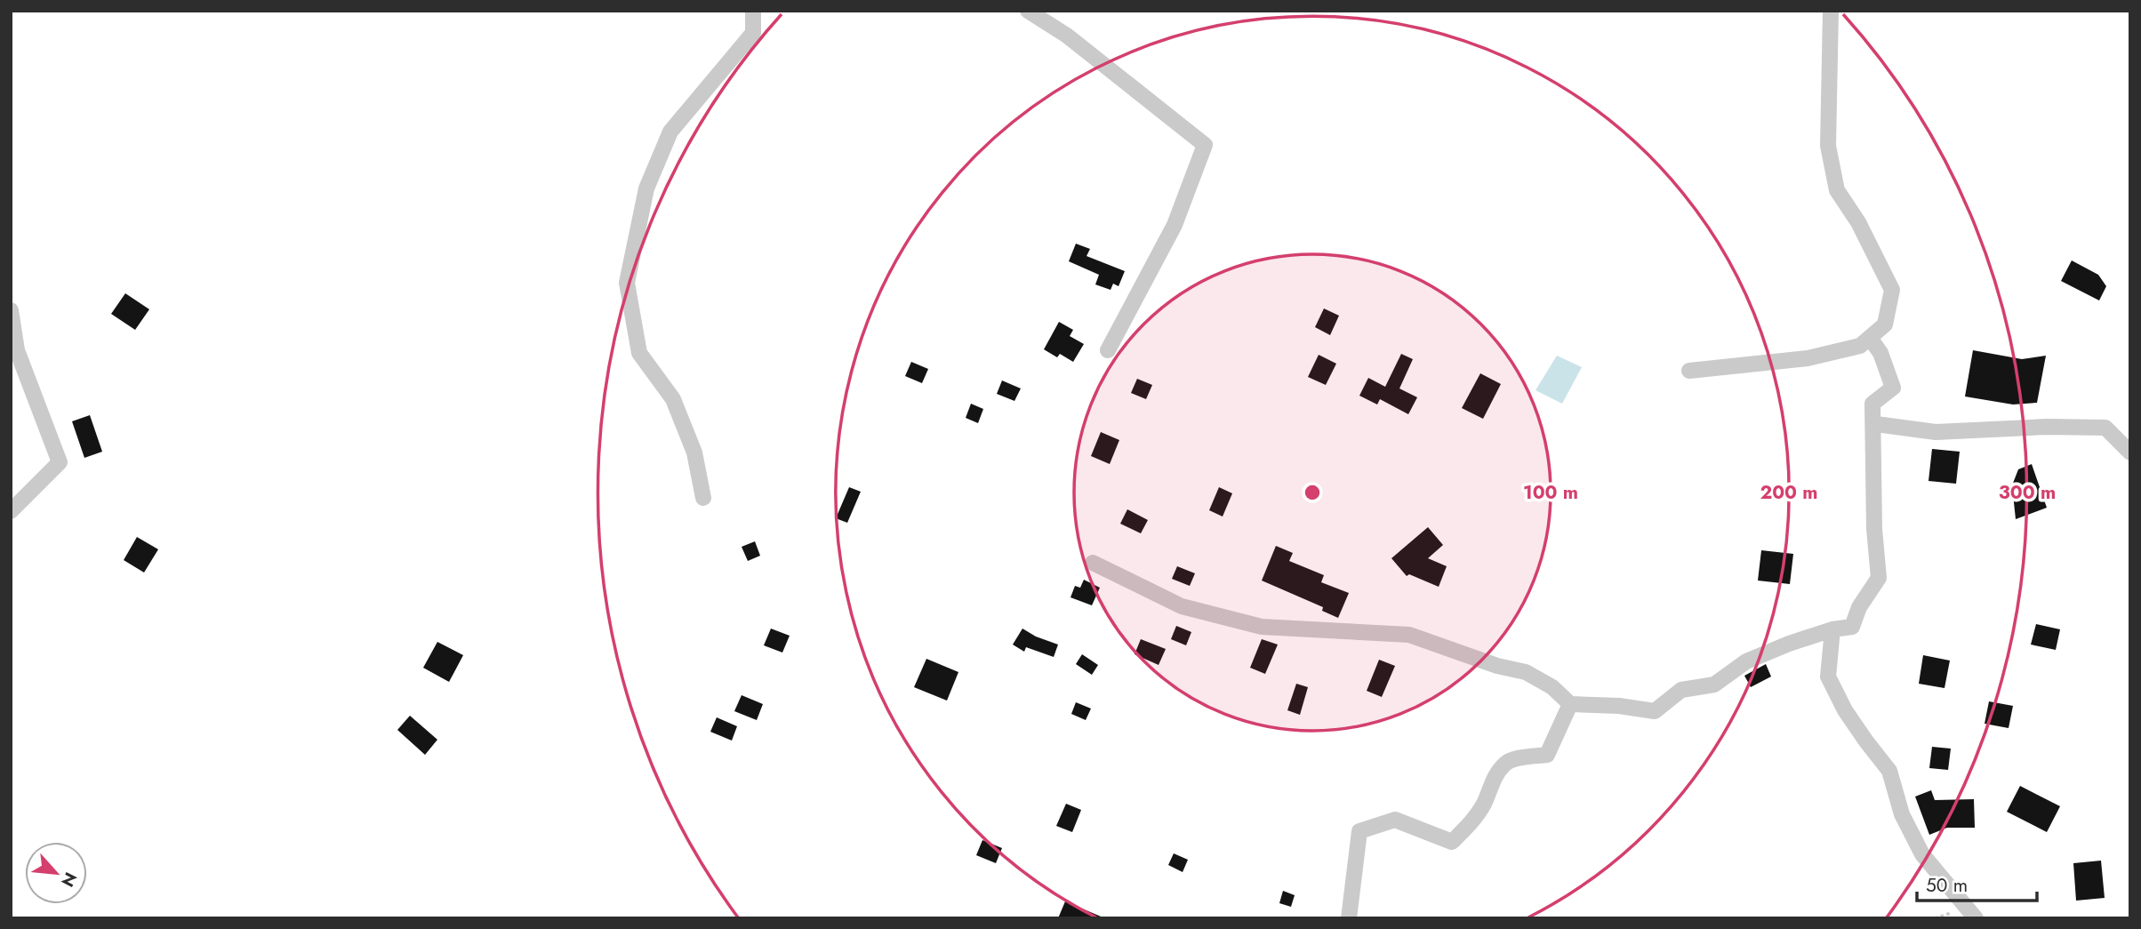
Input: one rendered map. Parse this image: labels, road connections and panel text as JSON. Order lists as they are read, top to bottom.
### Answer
{
  "scale_bar": "50 m",
  "north": "bottom right",
  "rings": ["100 m", "200 m", "300 m"]
}
